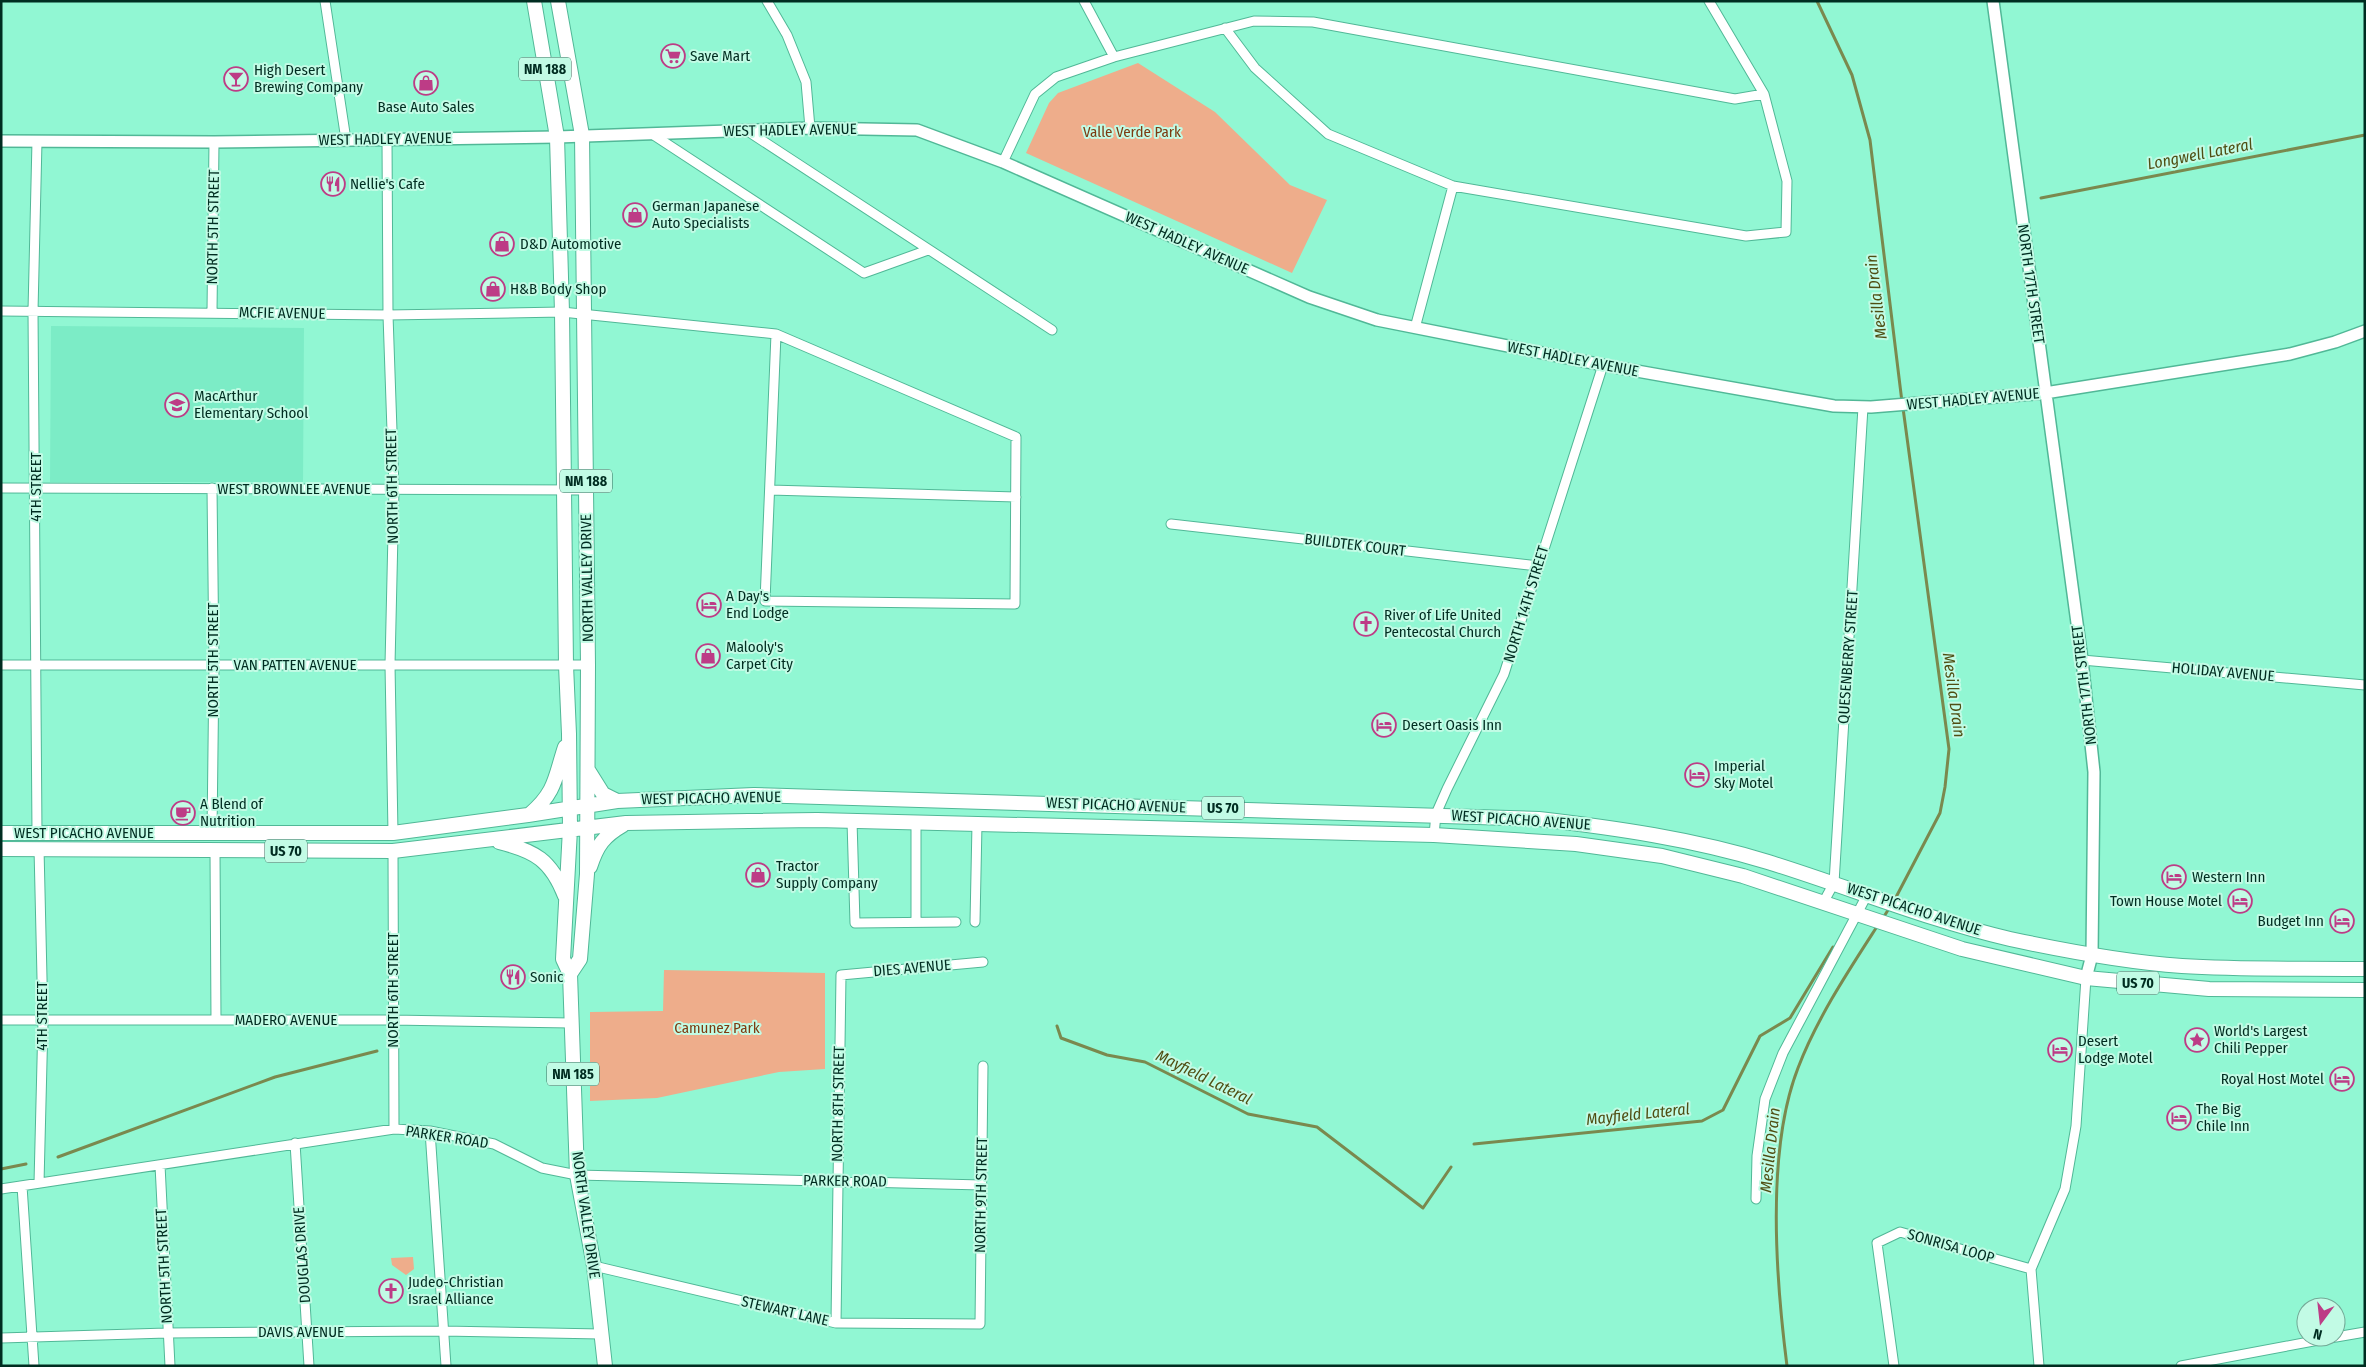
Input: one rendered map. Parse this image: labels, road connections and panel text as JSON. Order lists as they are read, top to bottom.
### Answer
{
  "streets": {
    "main road": [
      "NM 188",
      "NORTH VALLEY DRIVE",
      "WEST PICACHO AVENUE",
      "US 70",
      "NM 185"
    ],
    "street": [
      "WEST HADLEY AVENUE",
      "NORTH 5TH STREET",
      "NORTH 17TH STREET",
      "MCFIE AVENUE",
      "NORTH 6TH STREET",
      "4TH STREET",
      "WEST BROWNLEE AVENUE",
      "BUILDTEK COURT",
      "NORTH 14TH STREET",
      "QUESENBERRY STREET",
      "VAN PATTEN AVENUE",
      "HOLIDAY AVENUE",
      "DIES AVENUE",
      "MADERO AVENUE",
      "NORTH 8TH STREET",
      "PARKER ROAD",
      "NORTH 9TH STREET",
      "SONRISA LOOP",
      "DOUGLAS DRIVE",
      "STEWART LANE",
      "DAVIS AVENUE"
    ]
  },
  "crossings": [
    ["WEST HADLEY AVENUE", "NORTH 5TH STREET"],
    ["WEST HADLEY AVENUE", "NORTH 17TH STREET"],
    ["WEST HADLEY AVENUE", "NORTH 6TH STREET"],
    ["WEST HADLEY AVENUE", "4TH STREET"],
    ["WEST HADLEY AVENUE", "NORTH VALLEY DRIVE"],
    ["WEST HADLEY AVENUE", "NORTH 14TH STREET"],
    ["WEST HADLEY AVENUE", "QUESENBERRY STREET"],
    ["NORTH 5TH STREET", "MCFIE AVENUE"],
    ["NORTH 5TH STREET", "WEST BROWNLEE AVENUE"],
    ["NORTH 5TH STREET", "VAN PATTEN AVENUE"],
    ["NORTH 5TH STREET", "WEST PICACHO AVENUE"],
    ["NORTH 5TH STREET", "PARKER ROAD"],
    ["NORTH 5TH STREET", "DAVIS AVENUE"],
    ["NORTH 17TH STREET", "HOLIDAY AVENUE"],
    ["NORTH 17TH STREET", "WEST PICACHO AVENUE"],
    ["NORTH 17TH STREET", "SONRISA LOOP"],
    ["MCFIE AVENUE", "NORTH 6TH STREET"],
    ["MCFIE AVENUE", "4TH STREET"],
    ["MCFIE AVENUE", "NORTH VALLEY DRIVE"],
    ["NORTH 6TH STREET", "WEST BROWNLEE AVENUE"],
    ["NORTH 6TH STREET", "VAN PATTEN AVENUE"],
    ["NORTH 6TH STREET", "WEST PICACHO AVENUE"],
    ["NORTH 6TH STREET", "MADERO AVENUE"],
    ["NORTH 6TH STREET", "PARKER ROAD"],
    ["4TH STREET", "WEST BROWNLEE AVENUE"],
    ["4TH STREET", "VAN PATTEN AVENUE"],
    ["4TH STREET", "WEST PICACHO AVENUE"],
    ["4TH STREET", "MADERO AVENUE"],
    ["4TH STREET", "PARKER ROAD"],
    ["WEST BROWNLEE AVENUE", "NORTH VALLEY DRIVE"],
    ["BUILDTEK COURT", "NORTH 14TH STREET"],
    ["NORTH VALLEY DRIVE", "VAN PATTEN AVENUE"],
    ["NORTH VALLEY DRIVE", "WEST PICACHO AVENUE"],
    ["NORTH VALLEY DRIVE", "MADERO AVENUE"],
    ["NORTH VALLEY DRIVE", "PARKER ROAD"],
    ["NORTH VALLEY DRIVE", "STEWART LANE"],
    ["NORTH VALLEY DRIVE", "DAVIS AVENUE"],
    ["NORTH 14TH STREET", "WEST PICACHO AVENUE"],
    ["QUESENBERRY STREET", "WEST PICACHO AVENUE"],
    ["DIES AVENUE", "NORTH 8TH STREET"],
    ["NORTH 8TH STREET", "PARKER ROAD"],
    ["NORTH 8TH STREET", "STEWART LANE"],
    ["PARKER ROAD", "NORTH 9TH STREET"],
    ["PARKER ROAD", "DOUGLAS DRIVE"],
    ["NORTH 9TH STREET", "STEWART LANE"],
    ["DOUGLAS DRIVE", "DAVIS AVENUE"]
  ],
  "water": ["Longwell Lateral", "Mesilla Drain", "Mayfield Lateral"],
  "parks": ["Valle Verde Park", "Camunez Park"],
  "places": {
    "supermarket": ["Save Mart"],
    "bar": ["High Desert Brewing Company"],
    "shop": [
      "Base Auto Sales",
      "German Japanese Auto Specialists",
      "D&D Automotive",
      "H&B Body Shop",
      "Malooly's Carpet City",
      "Tractor Supply Company"
    ],
    "restaurant": ["Nellie's Cafe", "Sonic"],
    "school or university": ["MacArthur Elementary School"],
    "hotel": [
      "A Day's End Lodge",
      "Desert Oasis Inn",
      "Imperial Sky Motel",
      "Western Inn",
      "Town House Motel",
      "Budget Inn",
      "Desert Lodge Motel",
      "Royal Host Motel",
      "The Big Chile Inn"
    ],
    "church": ["River of Life United Pentecostal Church", "Judeo-Christian Israel Alliance"],
    "cafe": ["A Blend of Nutrition"],
    "place": ["World's Largest Chili Pepper"]
  },
  "north": "bottom"
}
